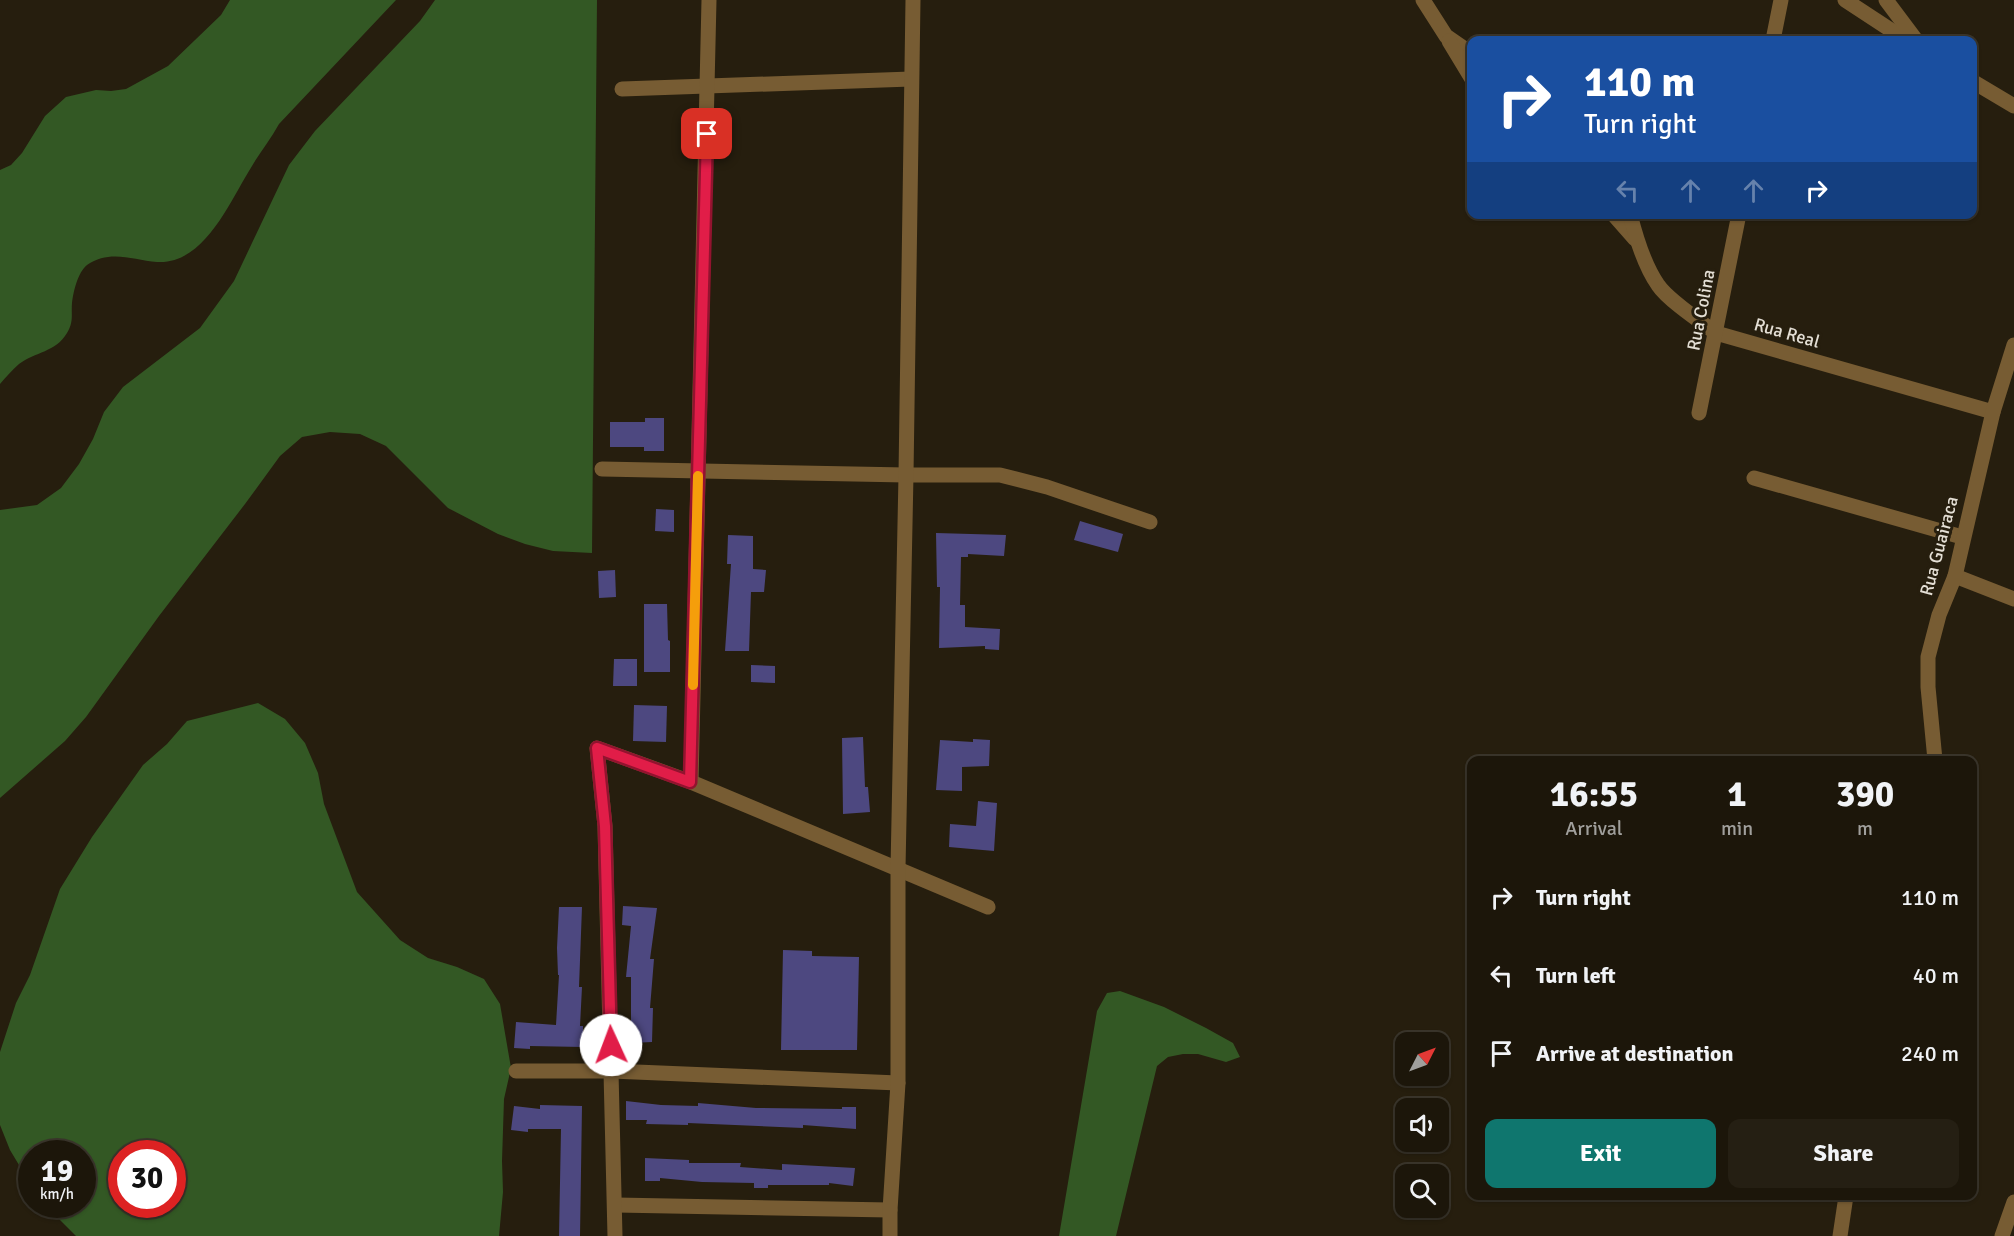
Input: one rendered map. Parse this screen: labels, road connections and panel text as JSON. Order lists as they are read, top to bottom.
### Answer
{
  "streets": {
    "street": ["Rua Colina", "Rua Real", "Rua Guairaca"]
  },
  "crossings": [
    ["Rua Colina", "Rua Real"],
    ["Rua Real", "Rua Guairaca"]
  ],
  "north": "top right",
  "page": {
    "turn": ["110 m", "Turn right"],
    "eta": [
      "16:55",
      "Arrival",
      "1",
      "min",
      "390",
      "m"
    ],
    "list": [
      {
        "name": "Turn right",
        "value": "110 m"
      },
      {
        "name": "Turn left",
        "value": "40 m"
      },
      {
        "name": "Arrive at destination",
        "value": "240 m"
      }
    ],
    "buttons": ["Exit", "Share"],
    "speed": "19 km/h",
    "limit": "30"
  }
}
